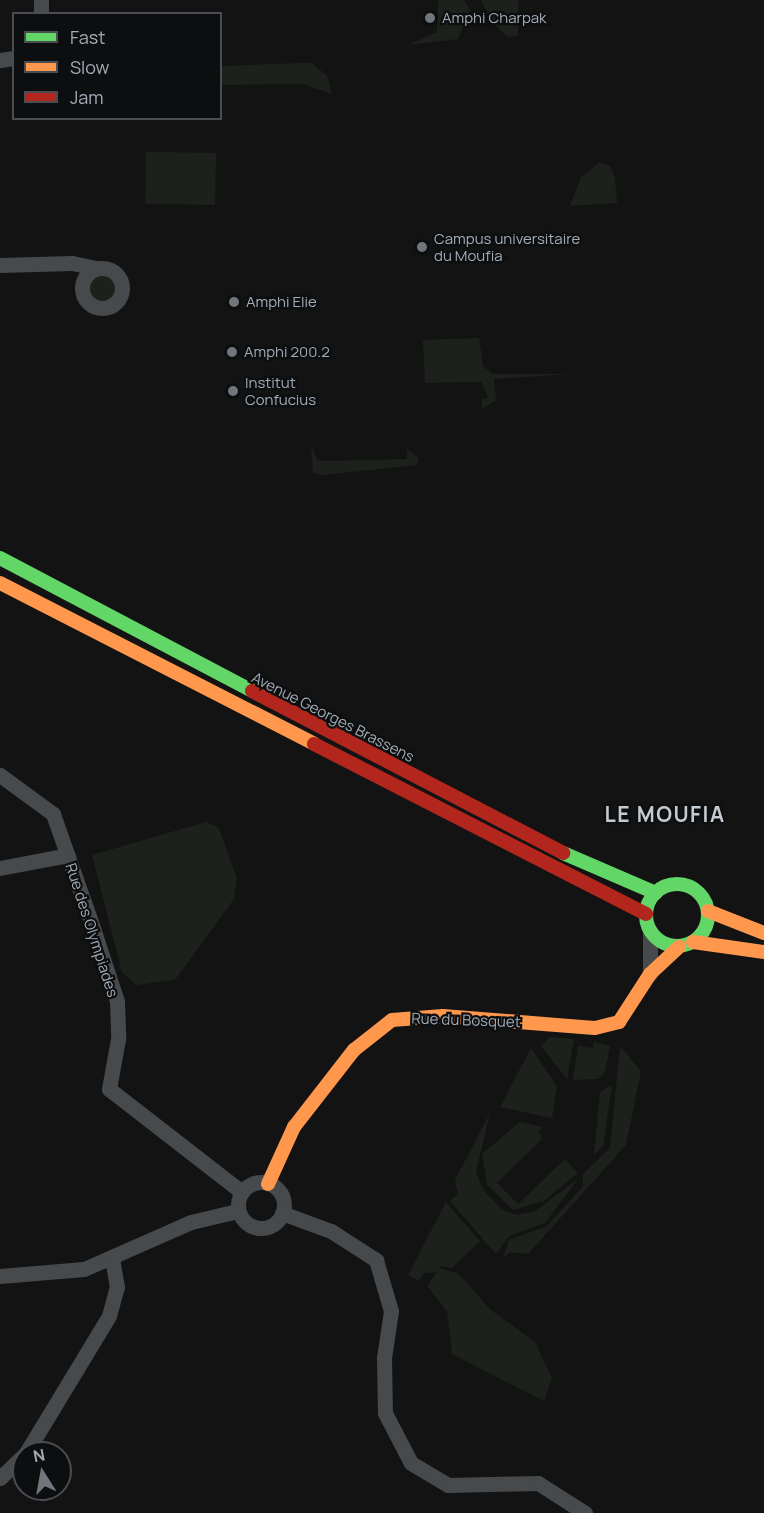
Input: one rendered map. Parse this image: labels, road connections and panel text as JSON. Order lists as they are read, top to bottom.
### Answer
{
  "streets": {
    "street": ["Avenue Georges Brassens", "Rue des Olympiades", "Rue du Bosquet"]
  },
  "crossings": [
    ["Avenue Georges Brassens", "Rue du Bosquet"],
    ["Rue des Olympiades", "Rue du Bosquet"]
  ],
  "districts": ["LE MOUFIA"],
  "places": [
    "Amphi Charpak",
    "Campus universitaire du Moufia",
    "Amphi Elie",
    "Amphi 200.2",
    "Institut Confucius"
  ],
  "legend": ["Fast", "Slow", "Jam"],
  "north": "top"
}
